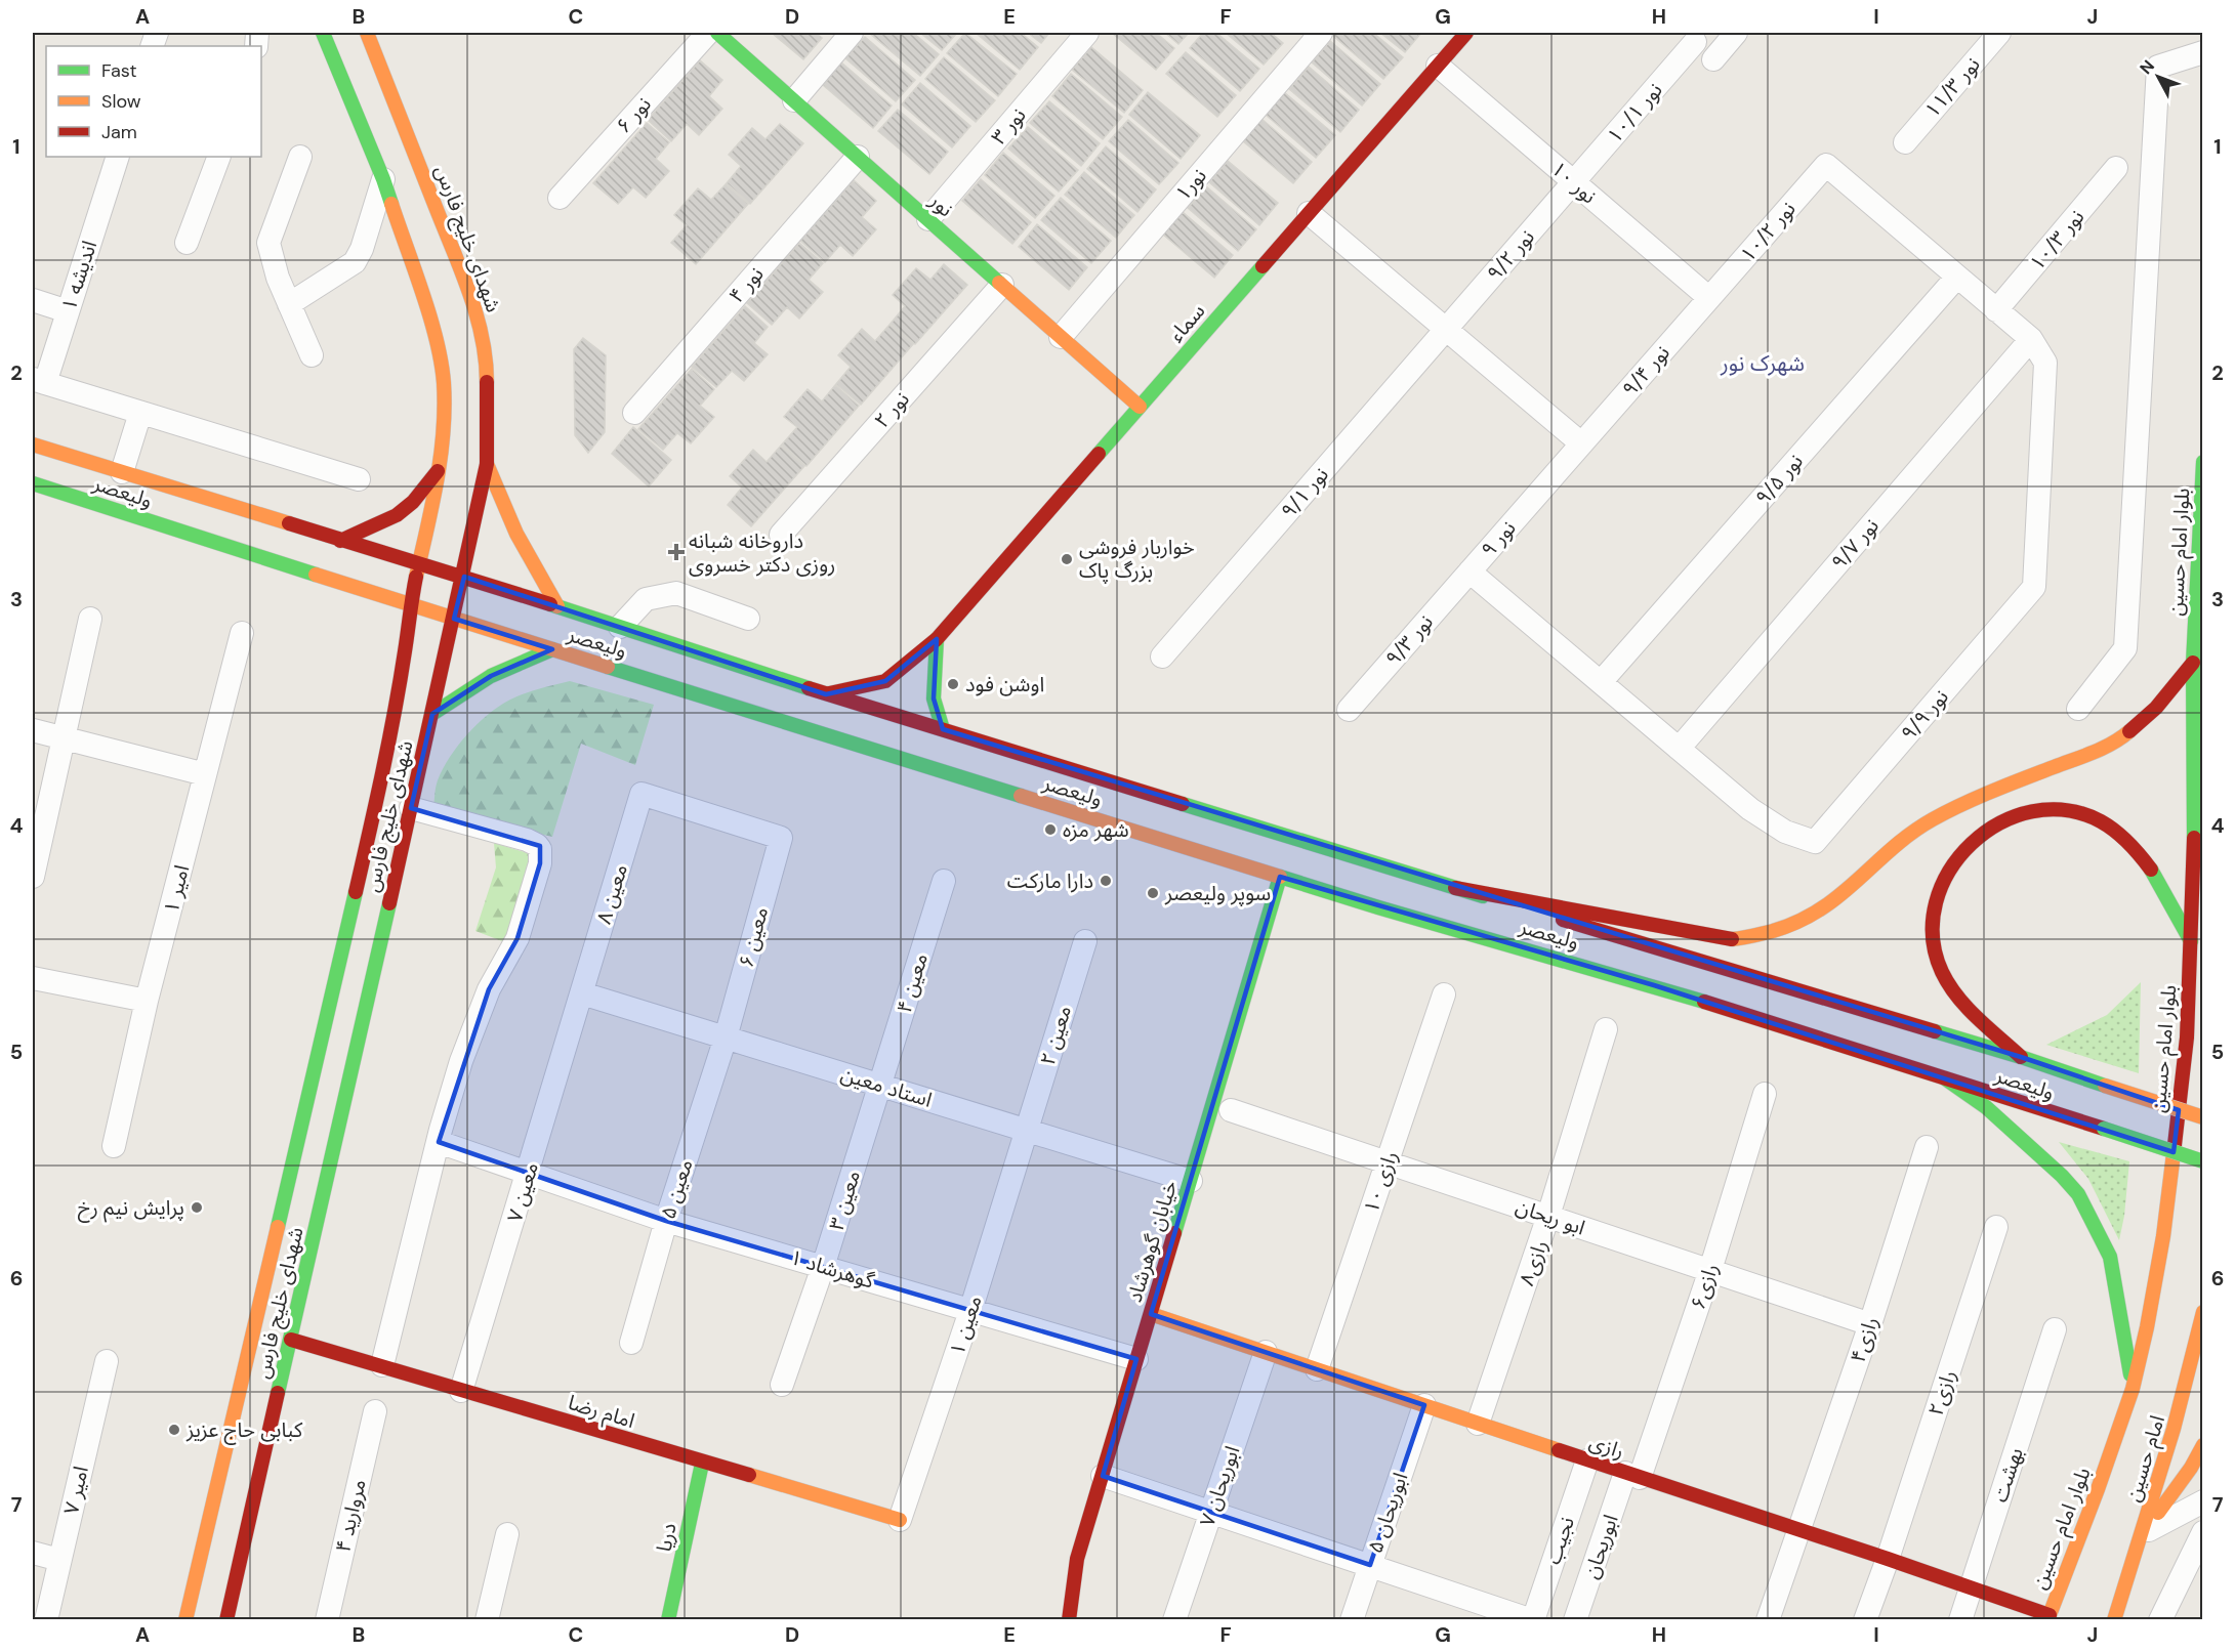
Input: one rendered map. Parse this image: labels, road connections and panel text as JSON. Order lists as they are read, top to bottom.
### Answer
{
  "streets": {
    "main road": [
      "نور",
      "شهدای خلیج فارس",
      "سماء",
      "ولیعصر",
      "بلوار امام حسین",
      "خیابان گوهرشاد",
      "امام رضا",
      "رازی",
      "امام حسین",
      "دریا"
    ],
    "street": [
      "نور ۱۱/۳",
      "نور ۱۰/۱",
      "نور ۶",
      "نور ۳",
      "نور ۱۰",
      "نور۱",
      "نور ۱۰/۲",
      "نور ۱۰/۳",
      "نور ۹/۲",
      "اندیشه ۱",
      "نور ۴",
      "نور ۹/۴",
      "نور ۲",
      "نور ۹/۵",
      "نور ۹/۱",
      "نور ۹",
      "نور ۹/۷",
      "نور ۹/۳",
      "نور ۹/۹",
      "امیر ۱",
      "معین ۸",
      "معین ۶",
      "معین ۴",
      "معین ۲",
      "استاد معین",
      "رازی ۱۰",
      "معین ۵",
      "معین ۷",
      "معین ۳",
      "ابو ریحان",
      "رازی۸",
      "گوهرشاد ۱",
      "رازی۶",
      "معین ۱",
      "رازی۴",
      "رازی۲",
      "بهشت",
      "ابوریحان ۷",
      "امیر ۷",
      "ابوریحان ۵",
      "مروارید ۴",
      "نجیب",
      "ابوریحان"
    ]
  },
  "crossings": [
    ["نور ۱۰/۱", "نور ۱۰"],
    ["نور ۱۰/۱", "نور ۹/۲"],
    ["نور ۳", "نور"],
    ["نور ۱۰", "نور ۱۰/۲"],
    ["نور ۱۰", "نور ۹/۲"],
    ["نور ۱۰", "سماء"],
    ["نور ۱۰", "نور ۹/۴"],
    ["نور۱", "نور"],
    ["نور", "نور ۴"],
    ["نور", "سماء"],
    ["نور", "نور ۲"],
    ["نور ۱۰/۲", "نور ۹/۴"],
    ["نور ۱۰/۲", "نور ۹/۵"],
    ["شهدای خلیج فارس", "ولیعصر"],
    ["شهدای خلیج فارس", "امام رضا"],
    ["نور ۹/۲", "نور ۹/۱"],
    ["سماء", "ولیعصر"],
    ["نور ۹/۴", "نور ۹"],
    ["نور ۹/۵", "نور ۹"],
    ["ولیعصر", "خیابان گوهرشاد"],
    ["نور ۹", "نور ۹/۷"],
    ["نور ۹", "نور ۹/۳"],
    ["نور ۹", "نور ۹/۹"],
    ["نور ۹/۷", "نور ۹/۹"],
    ["بلوار امام حسین", "رازی"],
    ["معین ۸", "معین ۶"],
    ["معین ۸", "استاد معین"],
    ["معین ۸", "معین ۷"],
    ["معین ۶", "استاد معین"],
    ["معین ۶", "معین ۵"],
    ["معین ۴", "استاد معین"],
    ["معین ۴", "معین ۳"],
    ["معین ۲", "استاد معین"],
    ["معین ۲", "معین ۱"],
    ["استاد معین", "معین ۵"],
    ["استاد معین", "معین ۷"],
    ["استاد معین", "معین ۳"],
    ["استاد معین", "خیابان گوهرشاد"],
    ["استاد معین", "معین ۱"],
    ["رازی ۱۰", "ابو ریحان"],
    ["رازی ۱۰", "رازی"],
    ["معین ۵", "گوهرشاد ۱"],
    ["معین ۷", "گوهرشاد ۱"],
    ["معین ۷", "امام رضا"],
    ["معین ۳", "گوهرشاد ۱"],
    ["ابو ریحان", "رازی۸"],
    ["ابو ریحان", "رازی۶"],
    ["ابو ریحان", "رازی۴"],
    ["خیابان گوهرشاد", "گوهرشاد ۱"],
    ["خیابان گوهرشاد", "رازی"],
    ["رازی۸", "رازی"],
    ["گوهرشاد ۱", "معین ۱"],
    ["رازی۶", "رازی"],
    ["رازی۶", "ابوریحان"],
    ["معین ۱", "امام رضا"],
    ["رازی۴", "رازی"],
    ["رازی۲", "رازی"],
    ["امام رضا", "دریا"],
    ["رازی", "بهشت"],
    ["رازی", "ابوریحان ۷"],
    ["رازی", "ابوریحان ۵"],
    ["رازی", "نجیب"],
    ["رازی", "ابوریحان"]
  ],
  "districts": ["شهرک نور"],
  "places": {
    "health": ["داروخانه شبانه روزی دکتر خسروی"],
    "other": [
      "خواربار فروشی بزرگ پاک",
      "اوشن فود",
      "شهر مزه",
      "دارا مارکت",
      "سوپر ولیعصر",
      "پرایش نیم رخ",
      "کبابی حاج عزیز"
    ]
  },
  "legend": ["Fast", "Slow", "Jam"],
  "north": "top left",
  "grid": {
    "columns": [
      "A",
      "B",
      "C",
      "D",
      "E",
      "F",
      "G",
      "H",
      "I",
      "J"
    ],
    "rows": [
      "1",
      "2",
      "3",
      "4",
      "5",
      "6",
      "7"
    ]
  }
}
